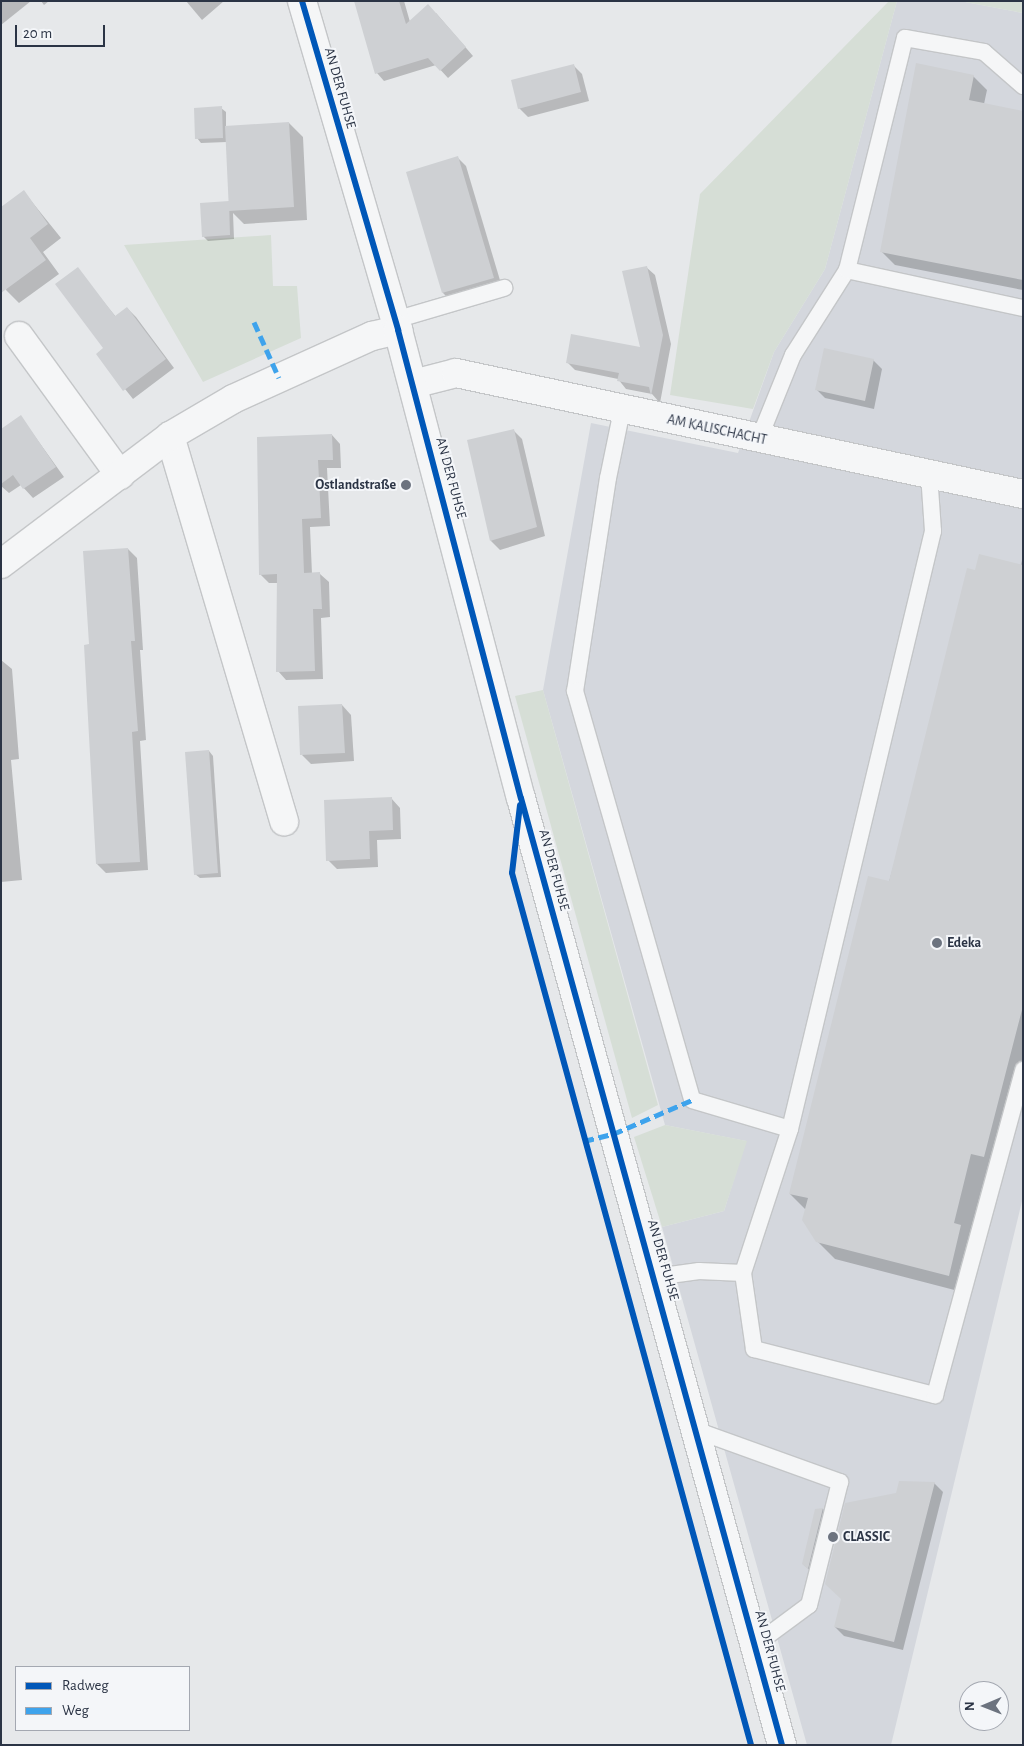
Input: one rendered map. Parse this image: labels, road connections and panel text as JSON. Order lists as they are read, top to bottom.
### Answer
{
  "streets": {
    "street": ["AN DER FUHSE", "AM KALISCHACHT"]
  },
  "crossings": [
    ["AN DER FUHSE", "AM KALISCHACHT"]
  ],
  "places": ["Ostlandstraße", "Edeka", "CLASSIC"],
  "legend": ["Radweg", "Weg"],
  "scale_bar": "20 m",
  "north": "left"
}
